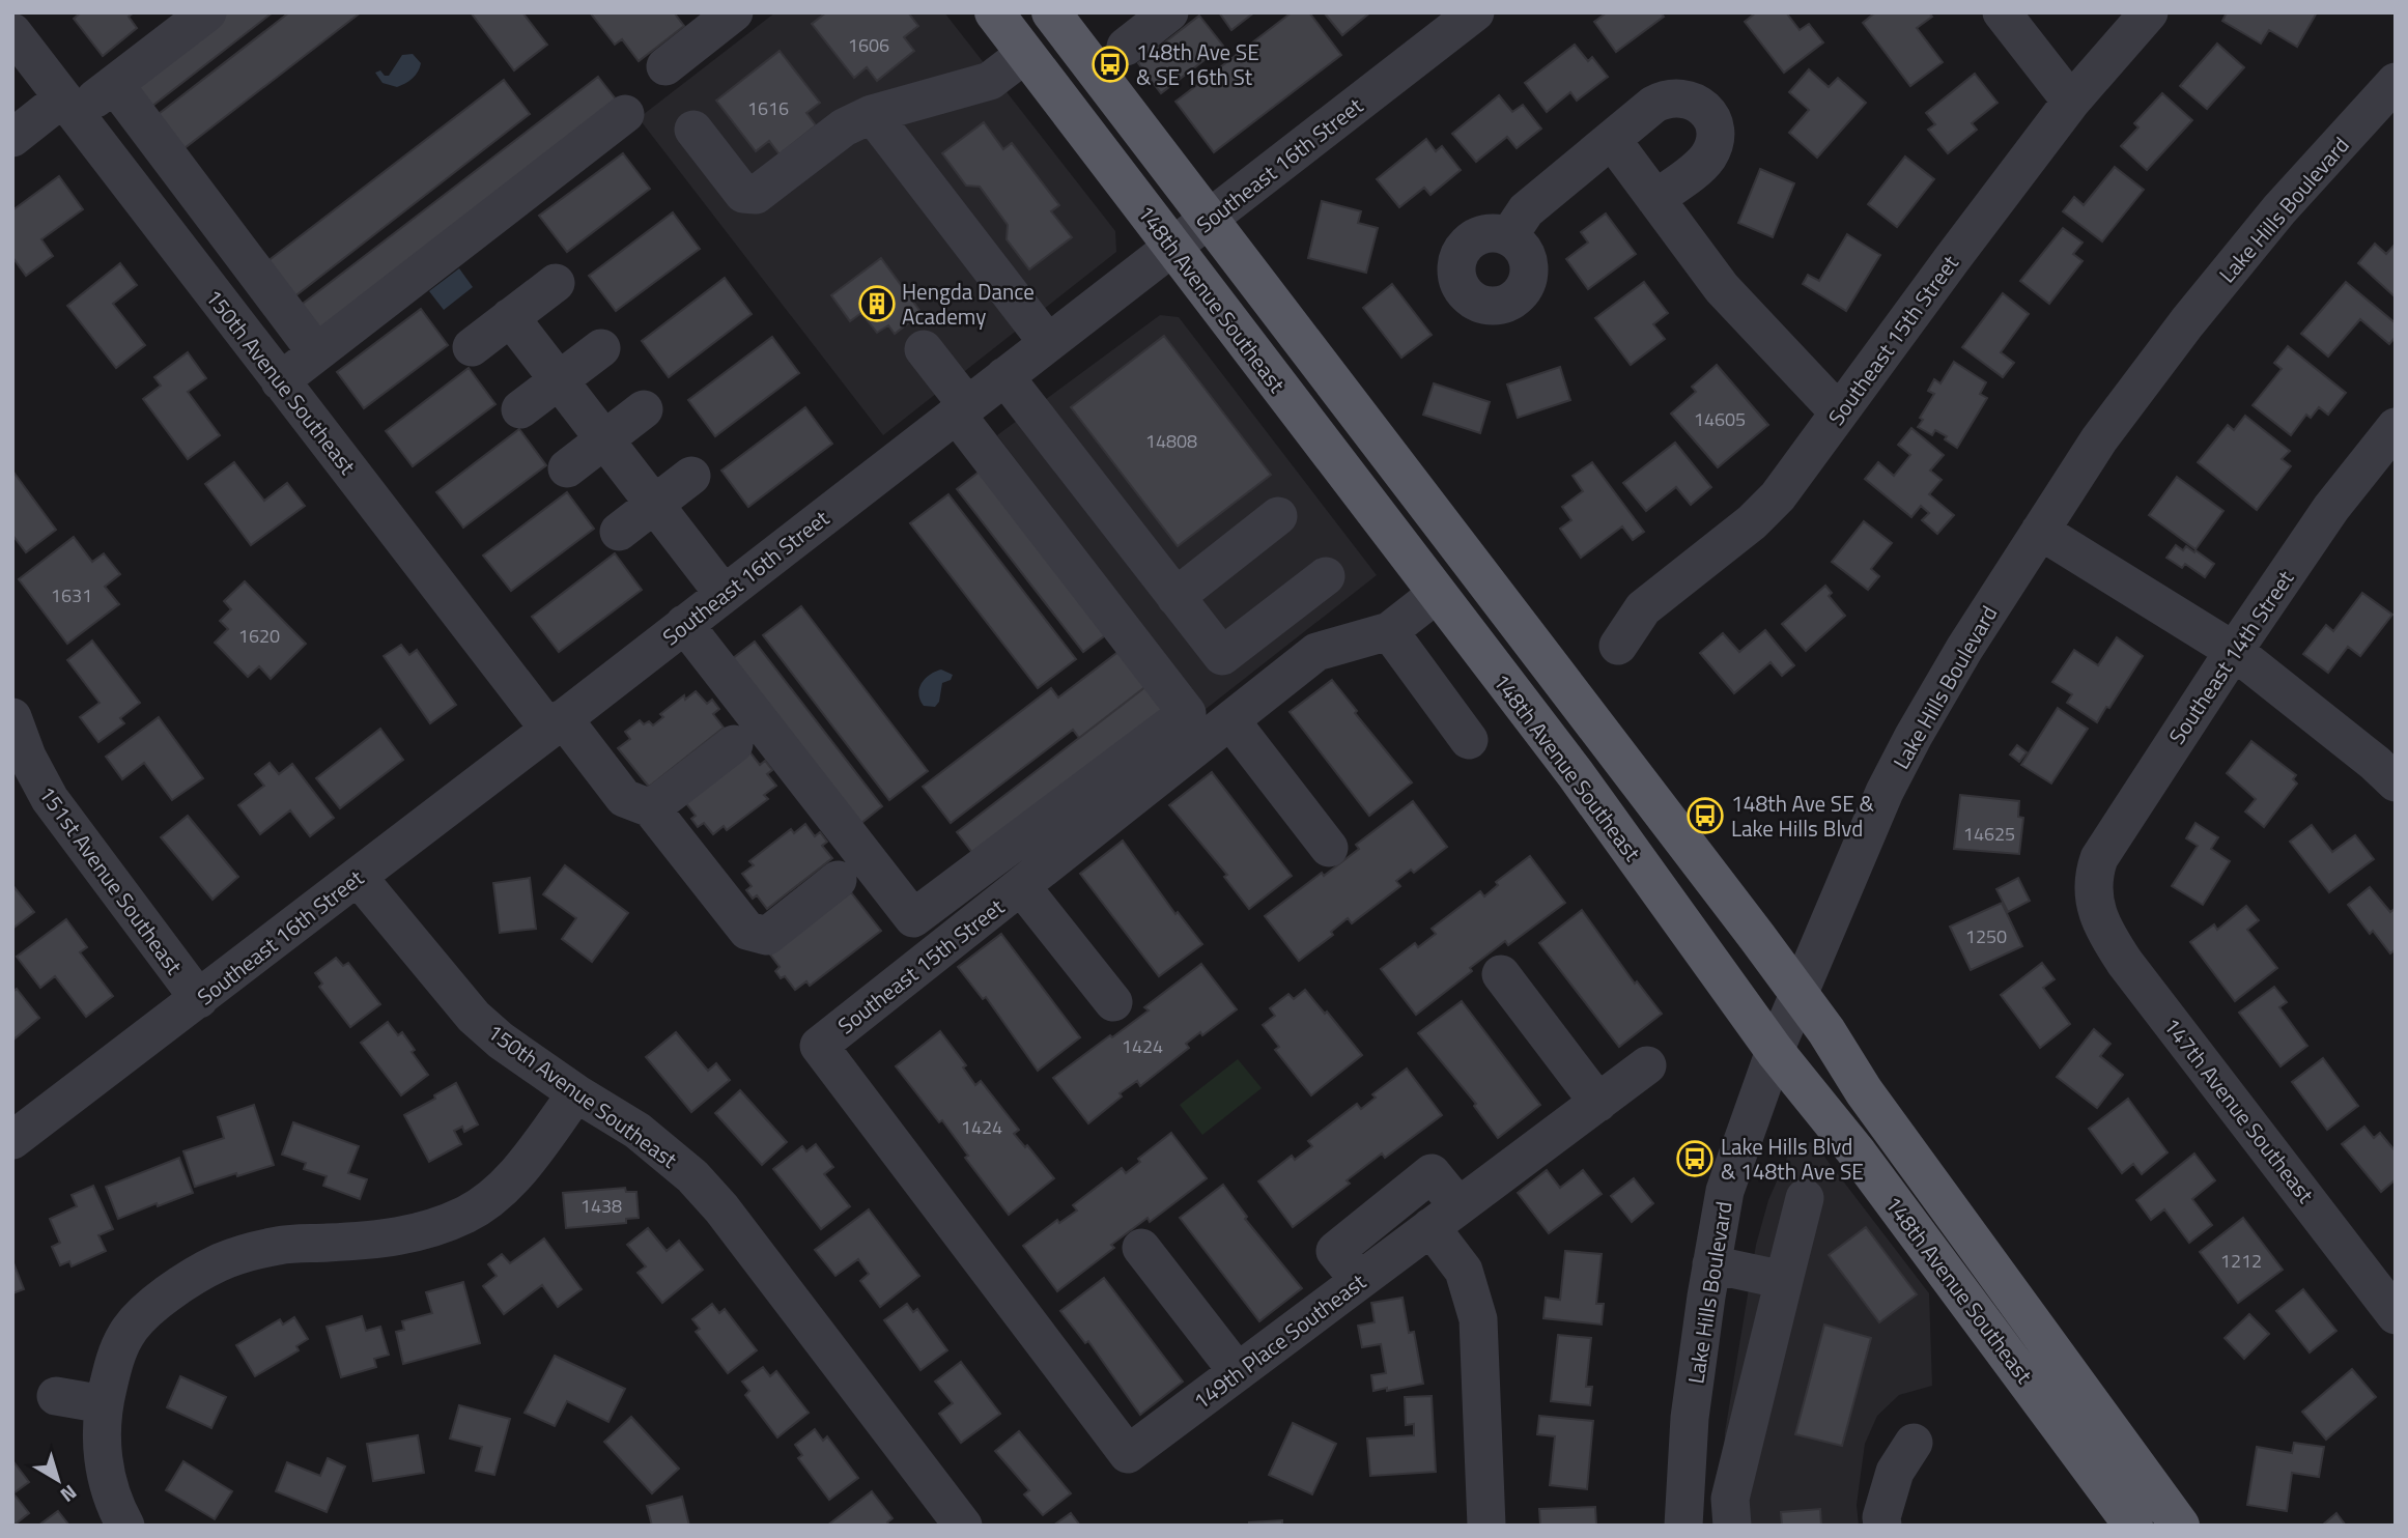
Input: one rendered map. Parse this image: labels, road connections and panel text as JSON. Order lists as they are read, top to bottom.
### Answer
{
  "streets": {
    "main road": ["148th Avenue Southeast"],
    "street": [
      "Southeast 16th Street",
      "Lake Hills Boulevard",
      "Southeast 15th Street",
      "150th Avenue Southeast",
      "Southeast 14th Street",
      "151st Avenue Southeast",
      "147th Avenue Southeast",
      "149th Place Southeast"
    ]
  },
  "crossings": [
    ["Southeast 16th Street", "148th Avenue Southeast"],
    ["Southeast 16th Street", "150th Avenue Southeast"],
    ["Southeast 16th Street", "151st Avenue Southeast"],
    ["Lake Hills Boulevard", "148th Avenue Southeast"],
    ["148th Avenue Southeast", "Southeast 15th Street"],
    ["Southeast 15th Street", "149th Place Southeast"],
    ["Southeast 14th Street", "147th Avenue Southeast"]
  ],
  "places": {
    "bus stop": ["148th Ave SE & SE 16th St", "148th Ave SE & Lake Hills Blvd", "Lake Hills Blvd & 148th Ave SE"],
    "building": ["Hengda Dance Academy"]
  },
  "house_numbers": [
    "1606",
    "1616",
    "14605",
    "14808",
    "1631",
    "1620",
    "14625",
    "1250",
    "1424",
    "1424",
    "1438",
    "1212"
  ],
  "north": "bottom right"
}
